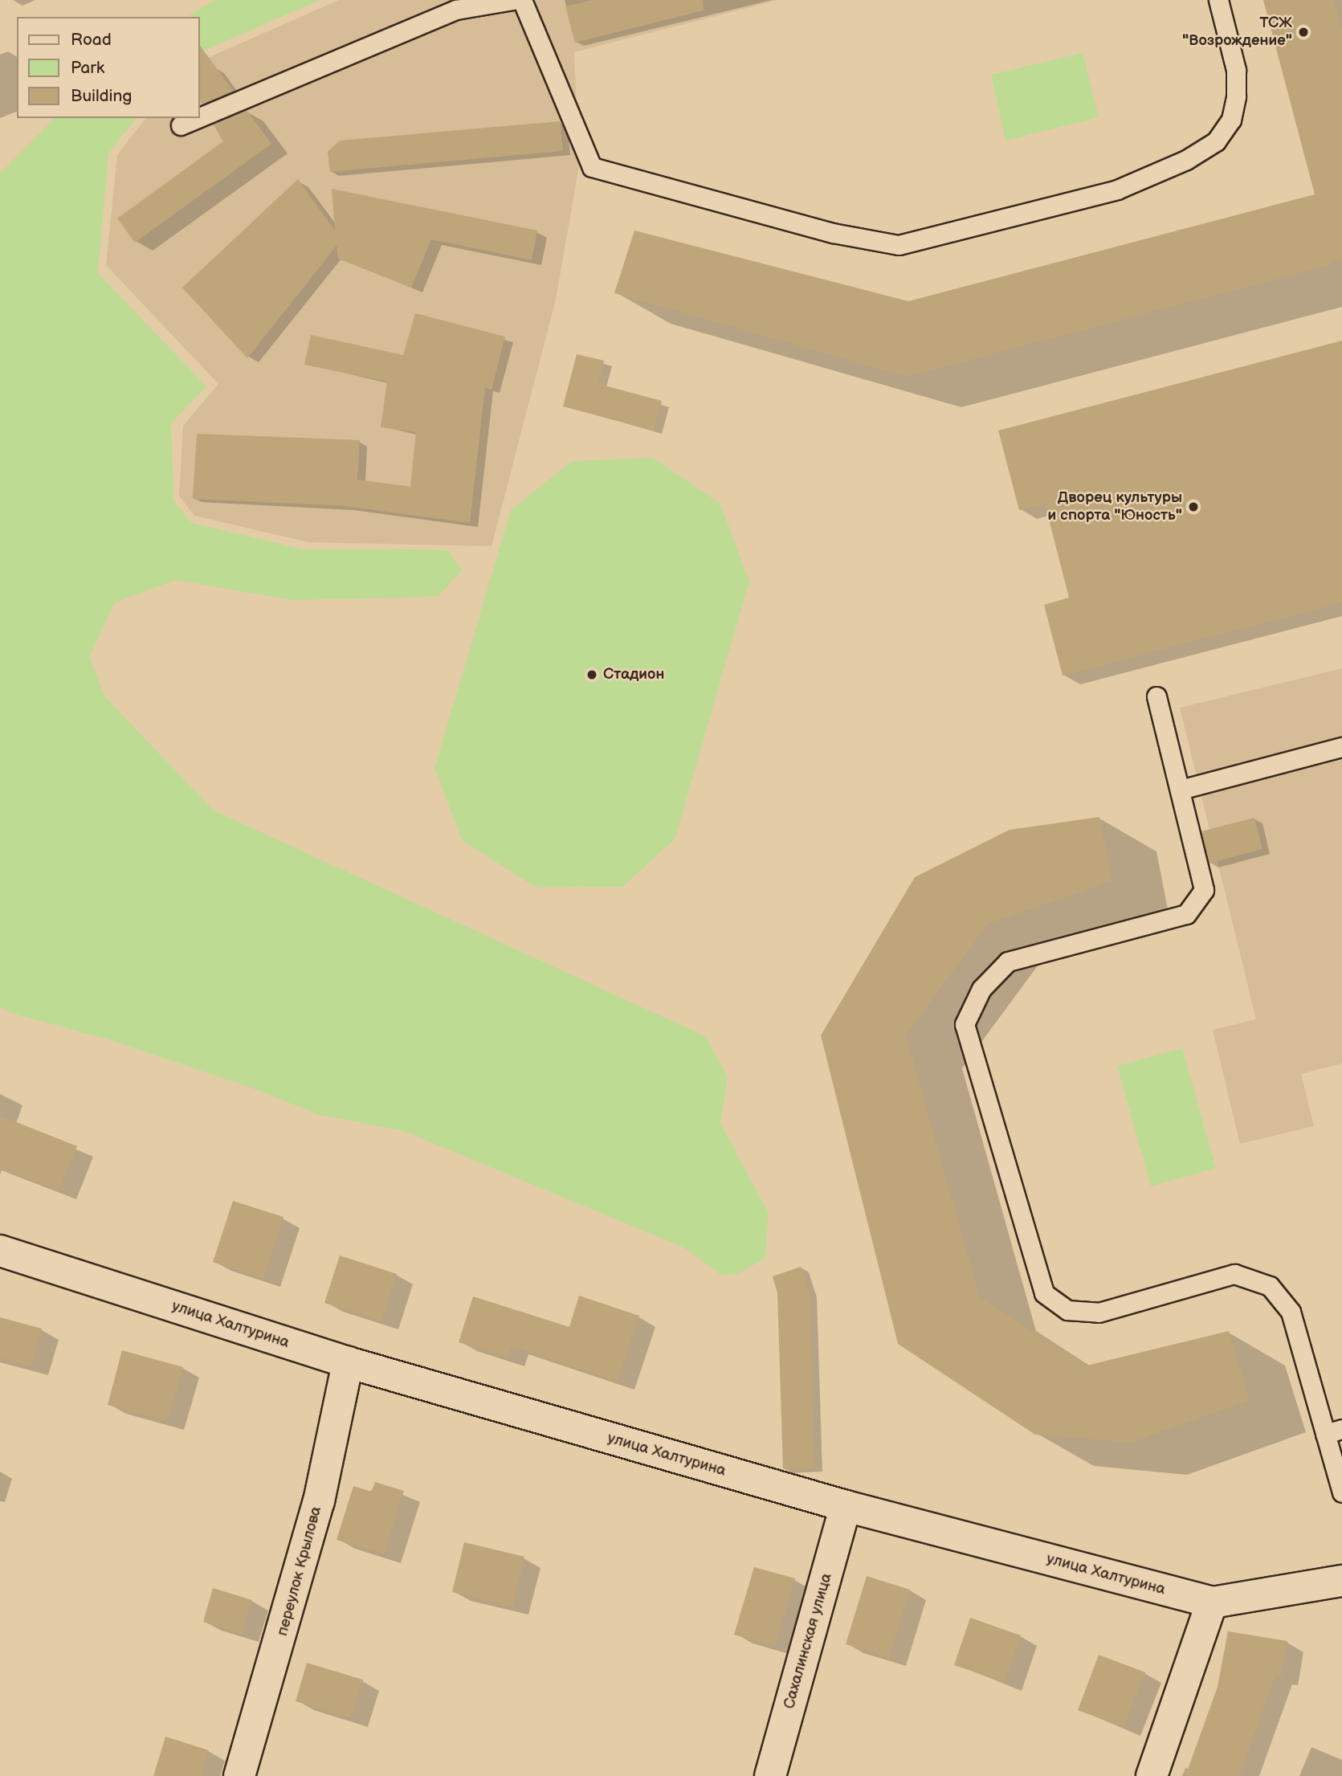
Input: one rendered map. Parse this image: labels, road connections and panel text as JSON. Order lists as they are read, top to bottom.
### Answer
{
  "streets": {
    "street": ["улица Халтурина", "переулок Крылова", "Сахалинская улица"]
  },
  "crossings": [
    ["улица Халтурина", "переулок Крылова"],
    ["улица Халтурина", "Сахалинская улица"]
  ],
  "places": ["ТСЖ \"Возрождение\"", "Дворец культуры и спорта \"Юность\"", "Стадион"],
  "legend": ["Road", "Park", "Building"]
}
